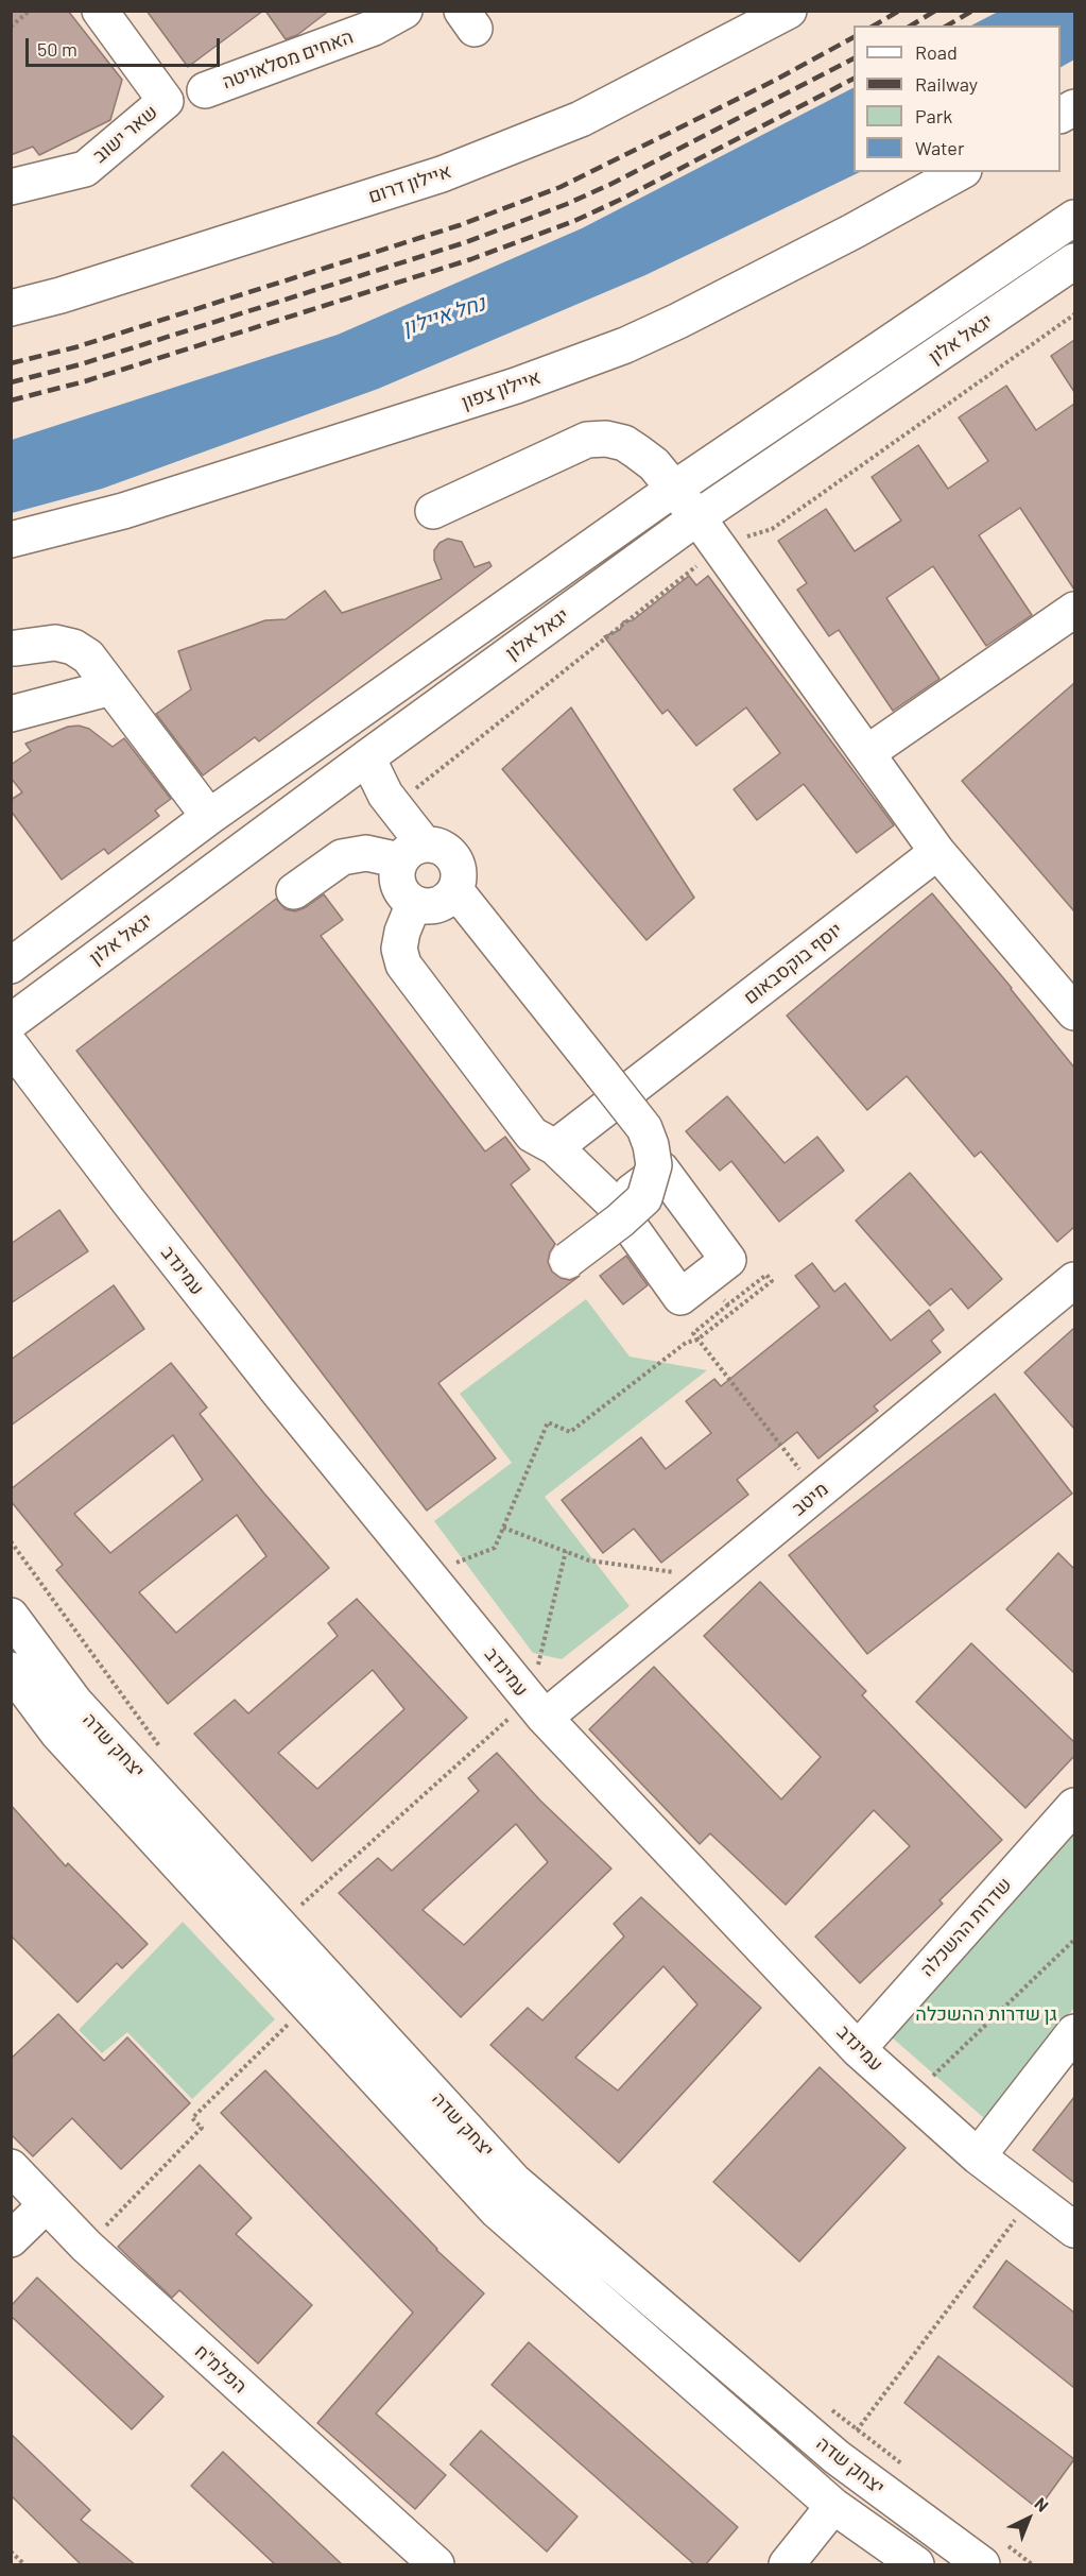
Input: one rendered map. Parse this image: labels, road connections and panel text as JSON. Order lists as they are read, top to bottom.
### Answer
{
  "streets": {
    "main road": [
      "האחים מסלאויטה",
      "שאר ישוב",
      "איילון דרום",
      "יגאל אלון",
      "איילון צפון",
      "יוסף בוקסבאום",
      "עמינדב",
      "מיטב",
      "יצחק שדה",
      "שדרות ההשכלה",
      "הפלמ\"ח"
    ]
  },
  "crossings": [
    ["עמינדב", "מיטב"],
    ["עמינדב", "שדרות ההשכלה"]
  ],
  "water": ["נחל איילון"],
  "parks": ["גן שדרות ההשכלה"],
  "legend": [
    "Road",
    "Railway",
    "Park",
    "Water"
  ],
  "scale_bar": "50 m",
  "north": "top right"
}
